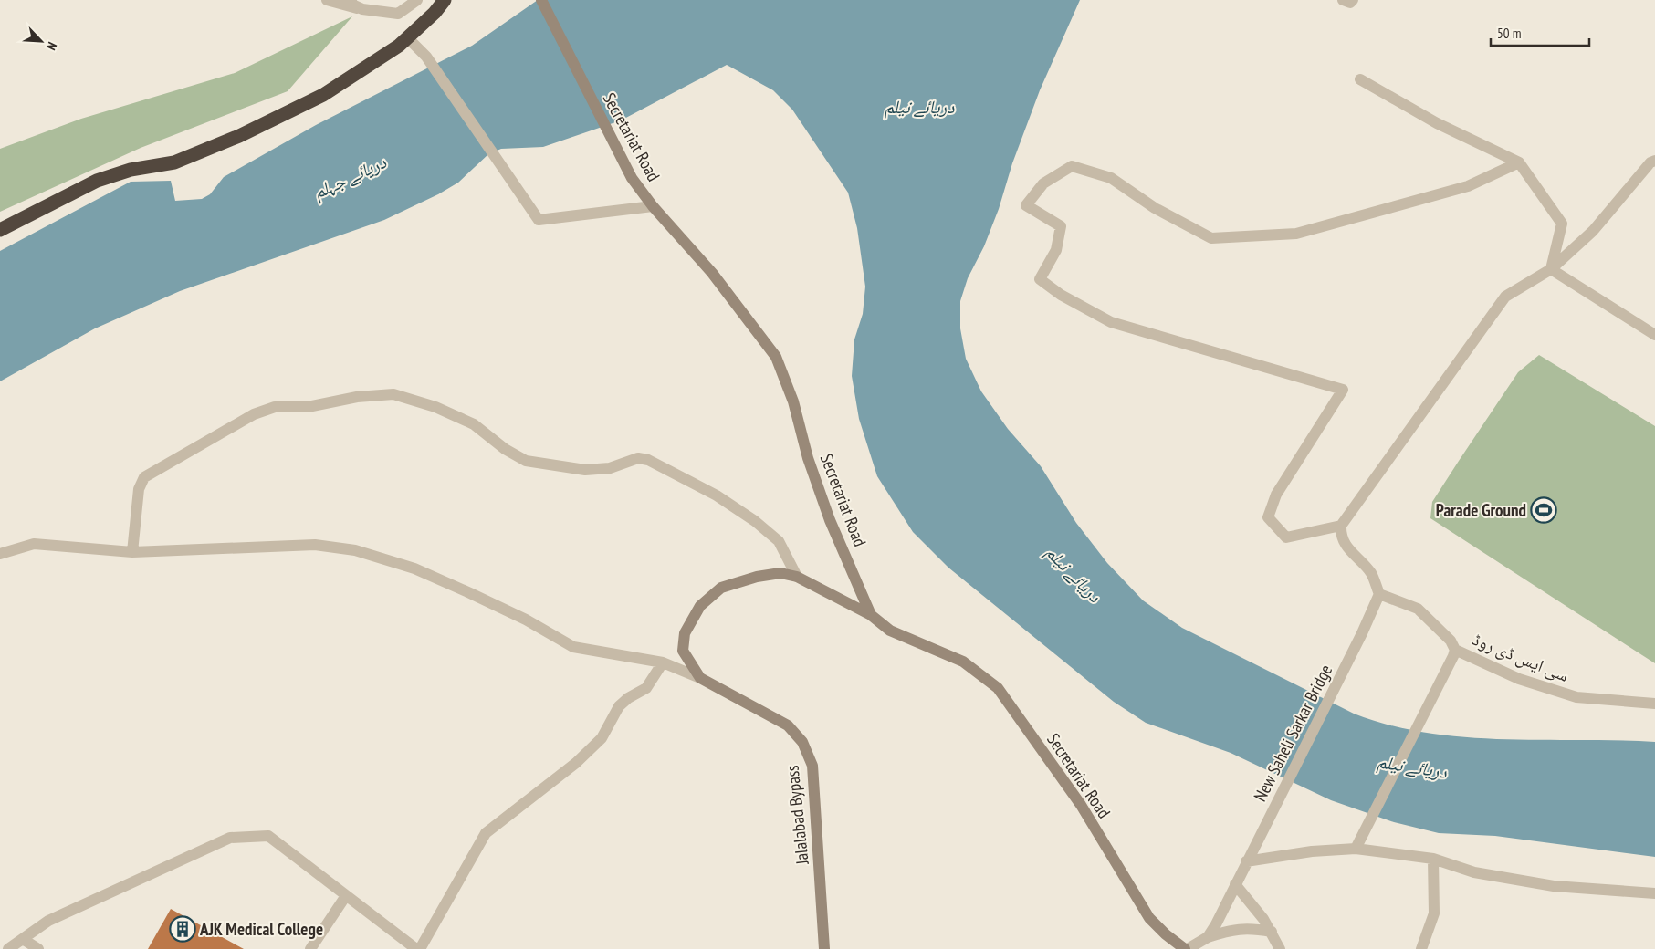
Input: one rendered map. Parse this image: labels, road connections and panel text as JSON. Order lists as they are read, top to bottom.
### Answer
{
  "streets": {
    "main road": ["Secretariat Road", "Jalalabad Bypass"],
    "street": ["سی ایس ڈی روڈ", "New Saheli Sarkar Bridge"]
  },
  "crossings": [
    ["Secretariat Road", "Jalalabad Bypass"]
  ],
  "water": ["دریائے نیلم", "دریائے جہلم"],
  "places": {
    "sports": ["Parade Ground"],
    "building": ["AJK Medical College"]
  },
  "scale_bar": "50 m",
  "north": "bottom right"
}
